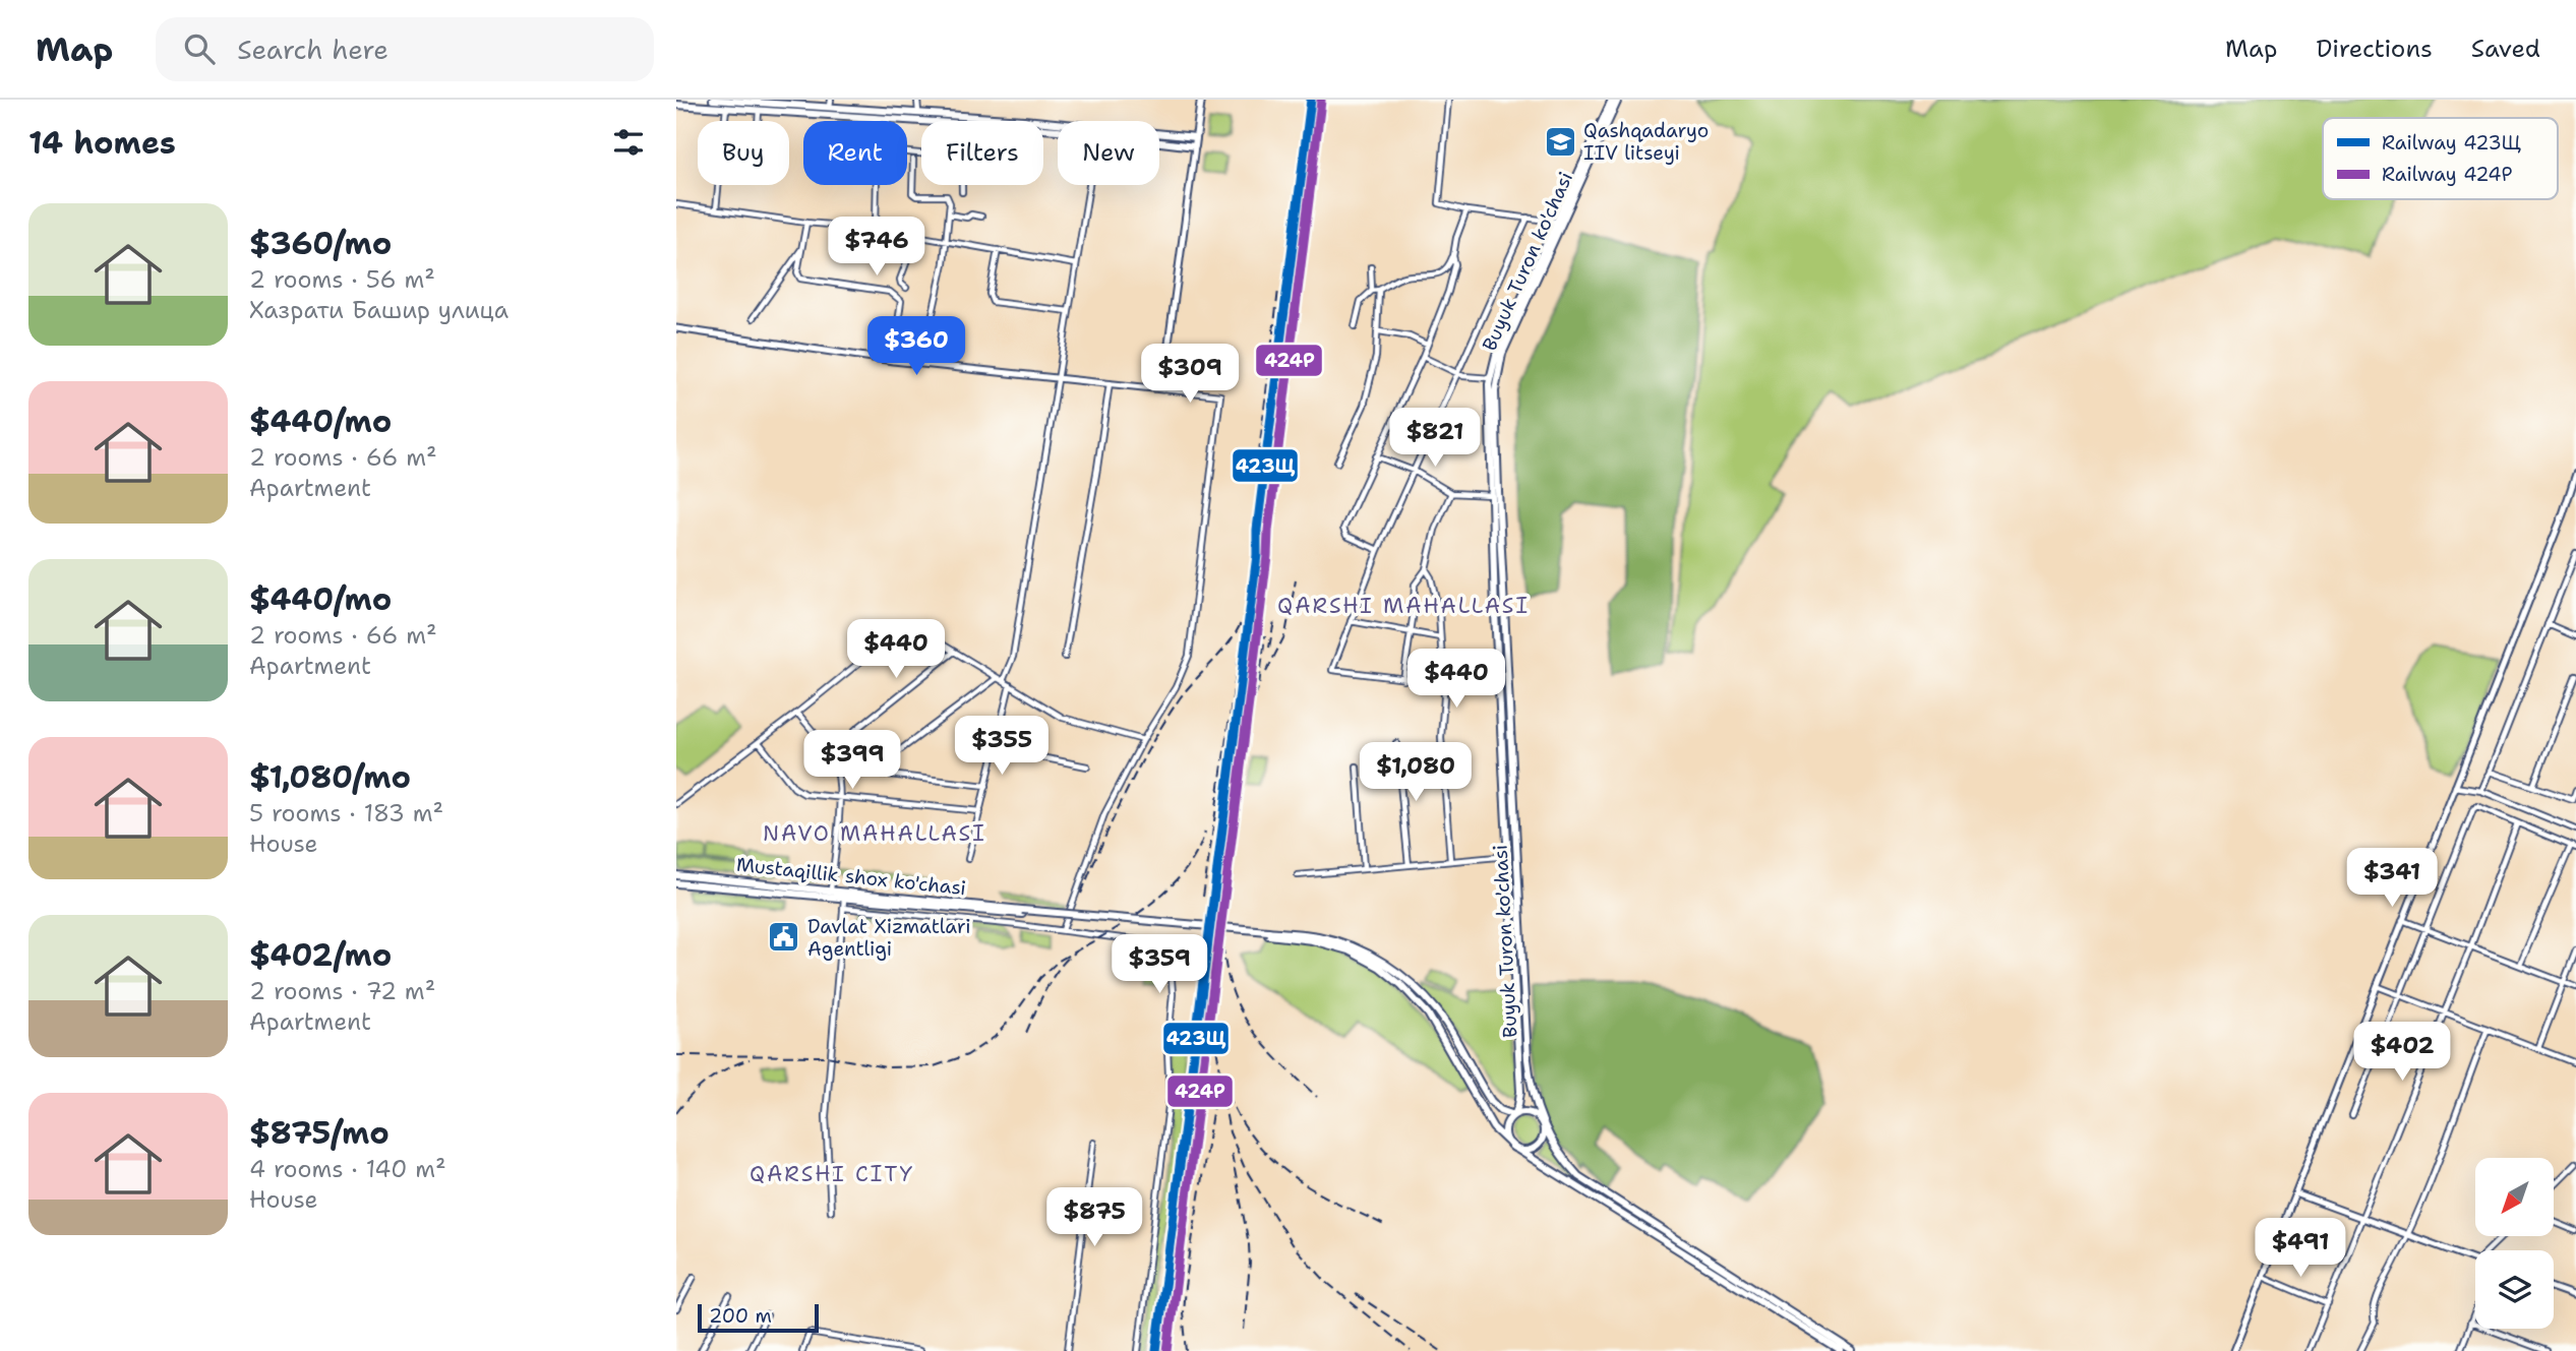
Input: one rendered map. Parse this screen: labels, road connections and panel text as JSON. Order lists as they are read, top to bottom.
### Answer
{
  "streets": {
    "main road": ["Buyuk Turon ko'chasi", "Mustaqillik shox ko'chasi"]
  },
  "districts": ["QARSHI MAHALLASI", "NAVO MAHALLASI", "QARSHI CITY"],
  "places": {
    "school or university": ["Qashqadaryo IIV litseyi"],
    "public building": ["Davlat Xizmatlari Agentligi"]
  },
  "lines": ["rail line 423Щ", "rail line 424Р"],
  "legend": ["Railway 423Щ", "Railway 424Р"],
  "scale_bar": "200 m",
  "north": "bottom left",
  "page": {
    "header": "Map",
    "search": "Search here",
    "nav": ["Map", "Directions", "Saved"],
    "heading": "14 homes",
    "chip": [
      "Buy",
      "Rent",
      "Filters",
      "New"
    ],
    "list": [
      {
        "name": "$360/mo",
        "note": "2 rooms · 56 m² · Хазрати Башир улица"
      },
      {
        "name": "$440/mo",
        "note": "2 rooms · 66 m² · Apartment"
      },
      {
        "name": "$440/mo",
        "note": "2 rooms · 66 m² · Apartment"
      },
      {
        "name": "$1,080/mo",
        "note": "5 rooms · 183 m² · House"
      },
      {
        "name": "$402/mo",
        "note": "2 rooms · 72 m² · Apartment"
      },
      {
        "name": "$875/mo",
        "note": "4 rooms · 140 m² · House"
      }
    ],
    "price": [
      "$746",
      "$360",
      "$309",
      "$821",
      "$440",
      "$440",
      "$355",
      "$399",
      "$1,080",
      "$341",
      "$359",
      "$402",
      "$875",
      "$491"
    ],
    "scale": "200 m"
  }
}
